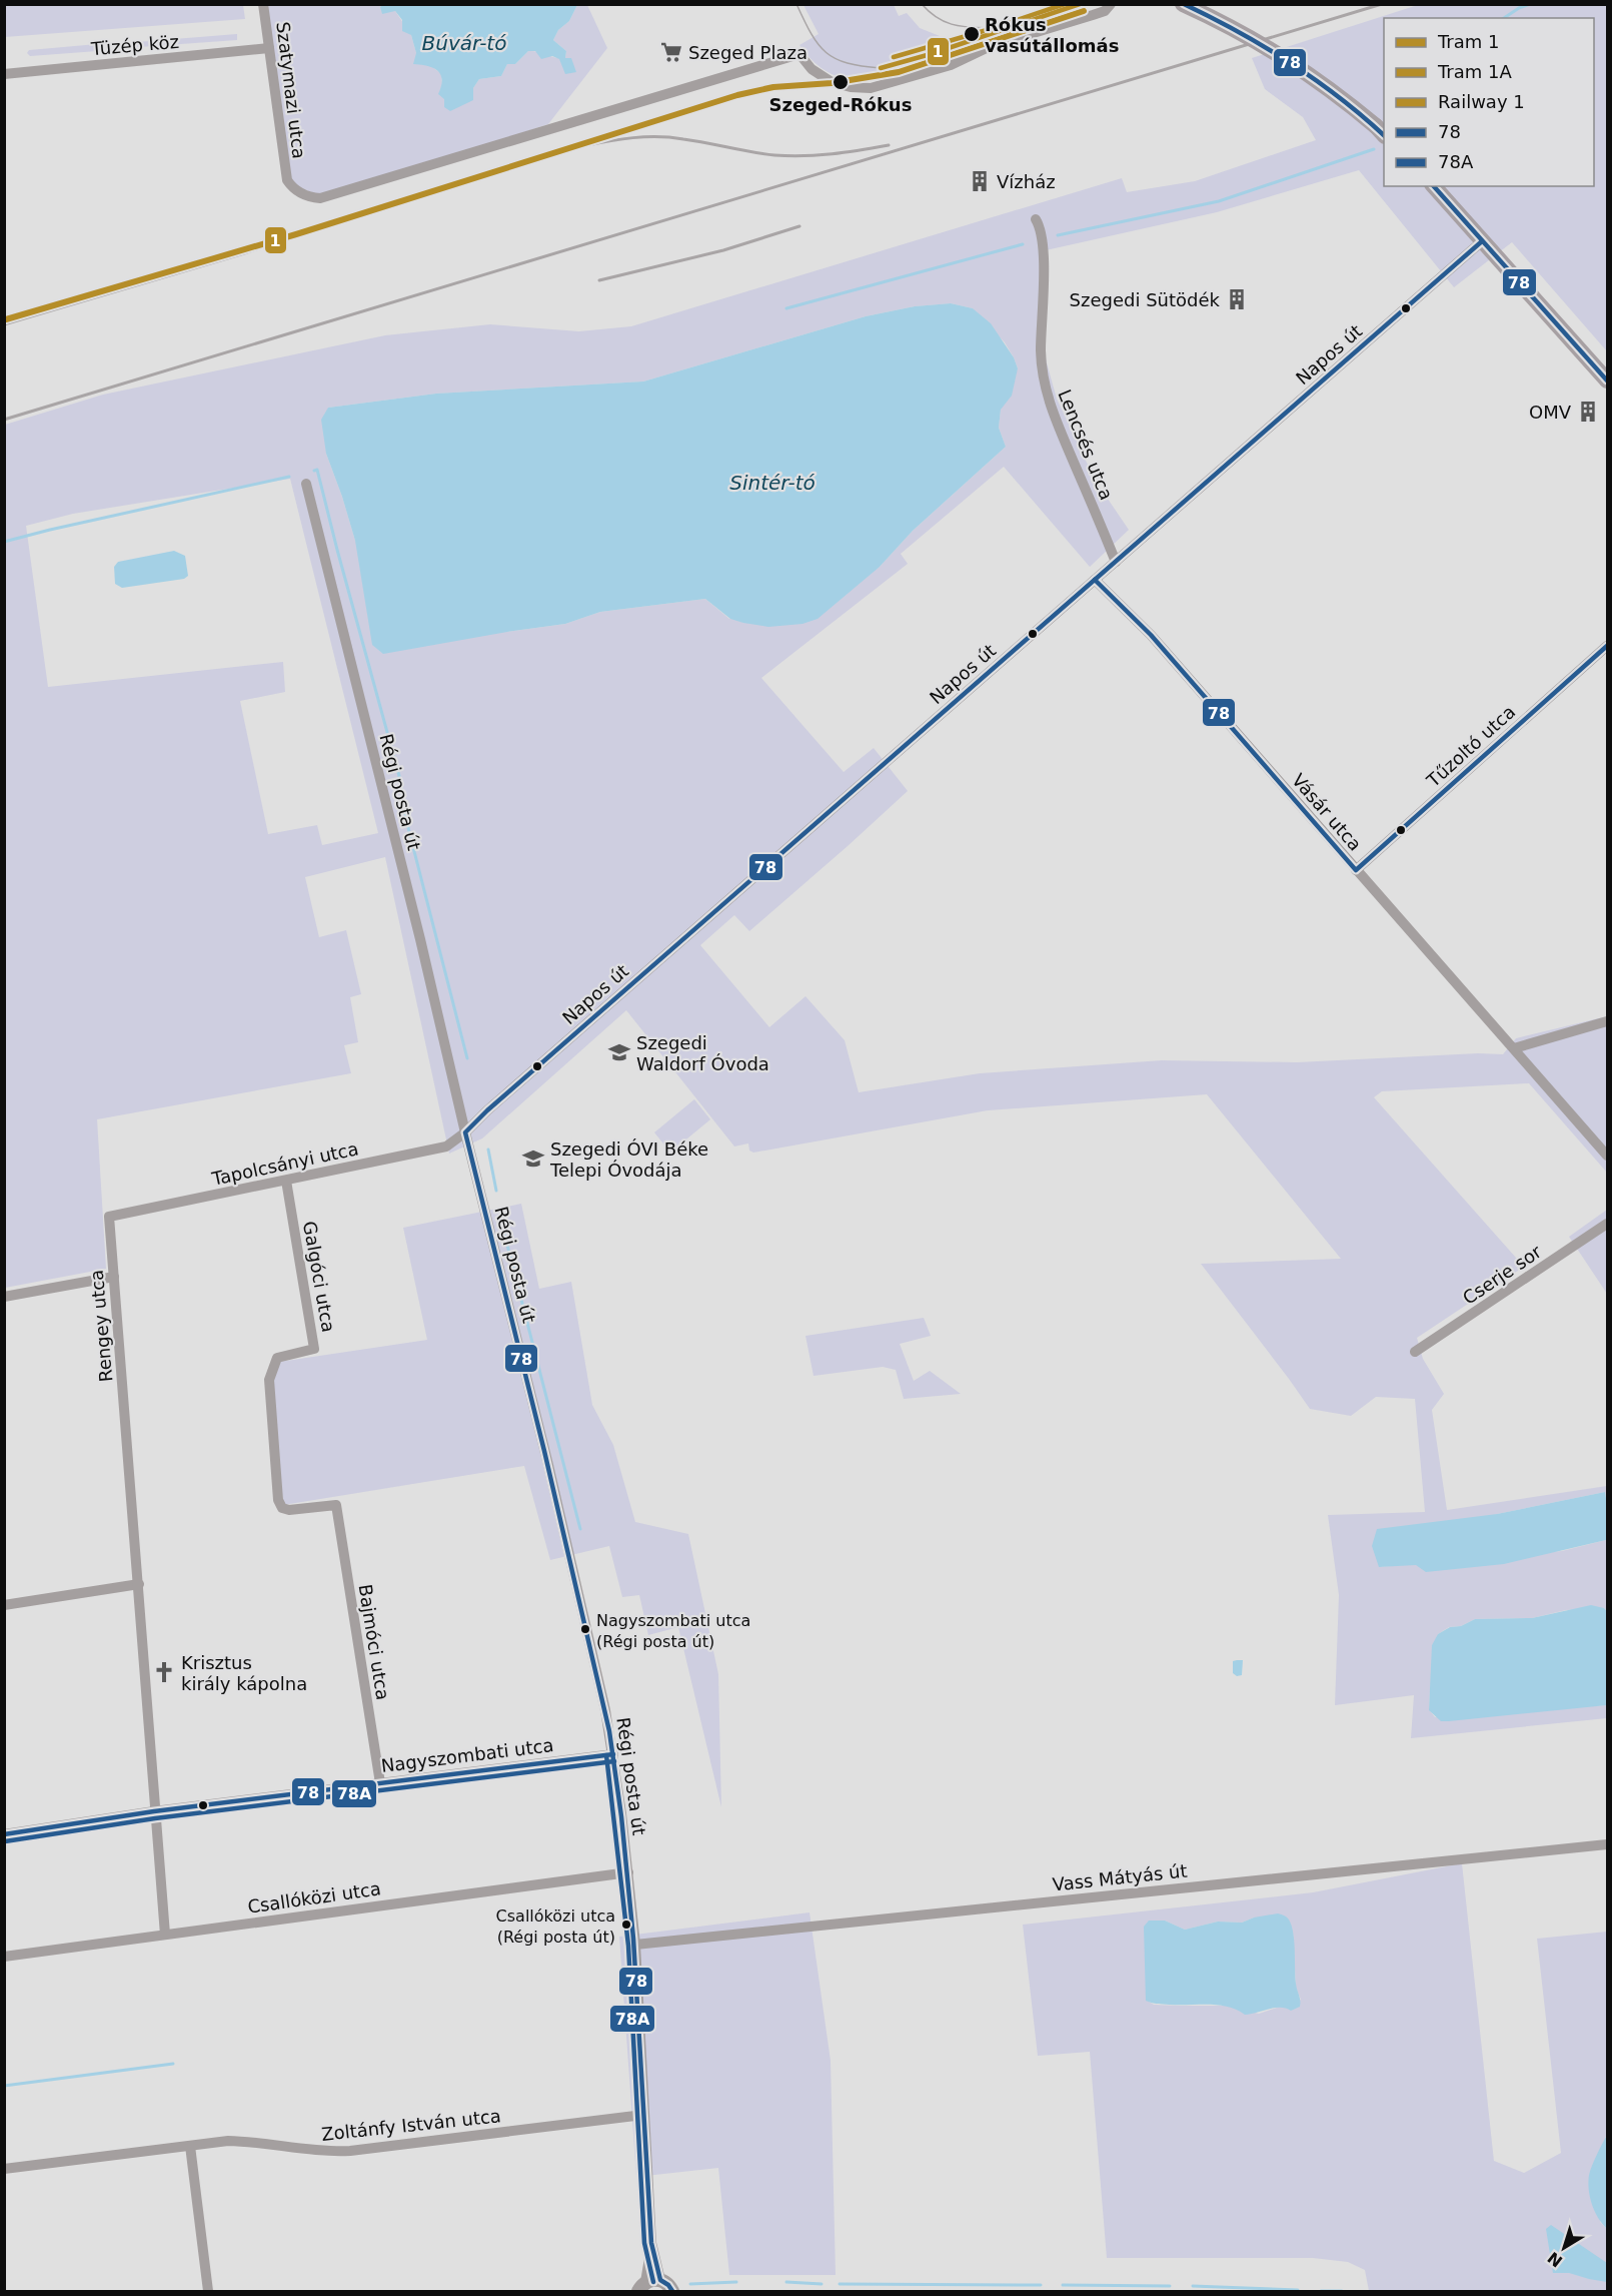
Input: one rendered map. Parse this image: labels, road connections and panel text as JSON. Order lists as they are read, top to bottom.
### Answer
{
  "streets": {
    "street": [
      "Tüzép köz",
      "Szatymazi utca",
      "Napos út",
      "Lencsés utca",
      "Tűzoltó utca",
      "Régi posta út",
      "Vásár utca",
      "Tapolcsányi utca",
      "Cserje sor",
      "Galgóci utca",
      "Rengey utca",
      "Bajmóci utca",
      "Nagyszombati utca",
      "Vass Mátyás út",
      "Csallóközi utca",
      "Zoltánfy István utca"
    ]
  },
  "crossings": [
    ["Tüzép köz", "Szatymazi utca"],
    ["Napos út", "Lencsés utca"],
    ["Napos út", "Régi posta út"],
    ["Napos út", "Vásár utca"],
    ["Napos út", "Tapolcsányi utca"],
    ["Tűzoltó utca", "Vásár utca"],
    ["Régi posta út", "Tapolcsányi utca"],
    ["Régi posta út", "Nagyszombati utca"],
    ["Régi posta út", "Vass Mátyás út"],
    ["Régi posta út", "Csallóközi utca"],
    ["Régi posta út", "Zoltánfy István utca"],
    ["Tapolcsányi utca", "Galgóci utca"],
    ["Tapolcsányi utca", "Rengey utca"],
    ["Galgóci utca", "Bajmóci utca"],
    ["Rengey utca", "Nagyszombati utca"],
    ["Rengey utca", "Csallóközi utca"],
    ["Bajmóci utca", "Nagyszombati utca"]
  ],
  "water": ["Búvár-tó", "Sintér-tó"],
  "places": {
    "other": [
      "Rókus vasútállomás",
      "Szeged-Rókus",
      "Nagyszombati utca (Régi posta út)",
      "Csallóközi utca (Régi posta út)"
    ],
    "supermarket": ["Szeged Plaza"],
    "building": ["Vízház", "Szegedi Sütödék", "OMV"],
    "school or university": ["Szegedi Waldorf Óvoda", "Szegedi ÓVI Béke Telepi Óvodája"],
    "church": ["Krisztus király kápolna"]
  },
  "lines": [
    "tram line 1",
    "tram line 1A",
    "transit line 78",
    "rail line 1",
    "transit line 78A"
  ],
  "legend": [
    "Tram 1",
    "Tram 1A",
    "Railway 1",
    "78",
    "78A"
  ],
  "north": "bottom left"
}
